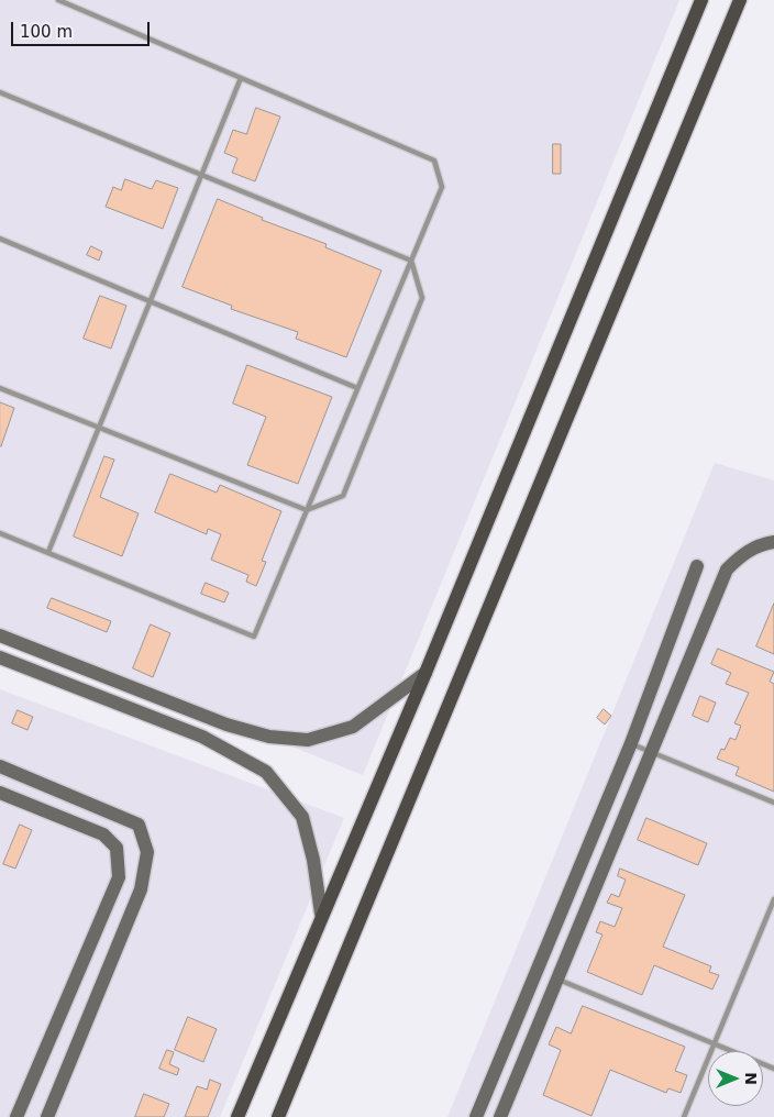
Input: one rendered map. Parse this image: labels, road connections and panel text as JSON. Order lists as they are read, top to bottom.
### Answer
{
  "scale_bar": "100 m",
  "north": "right"
}
